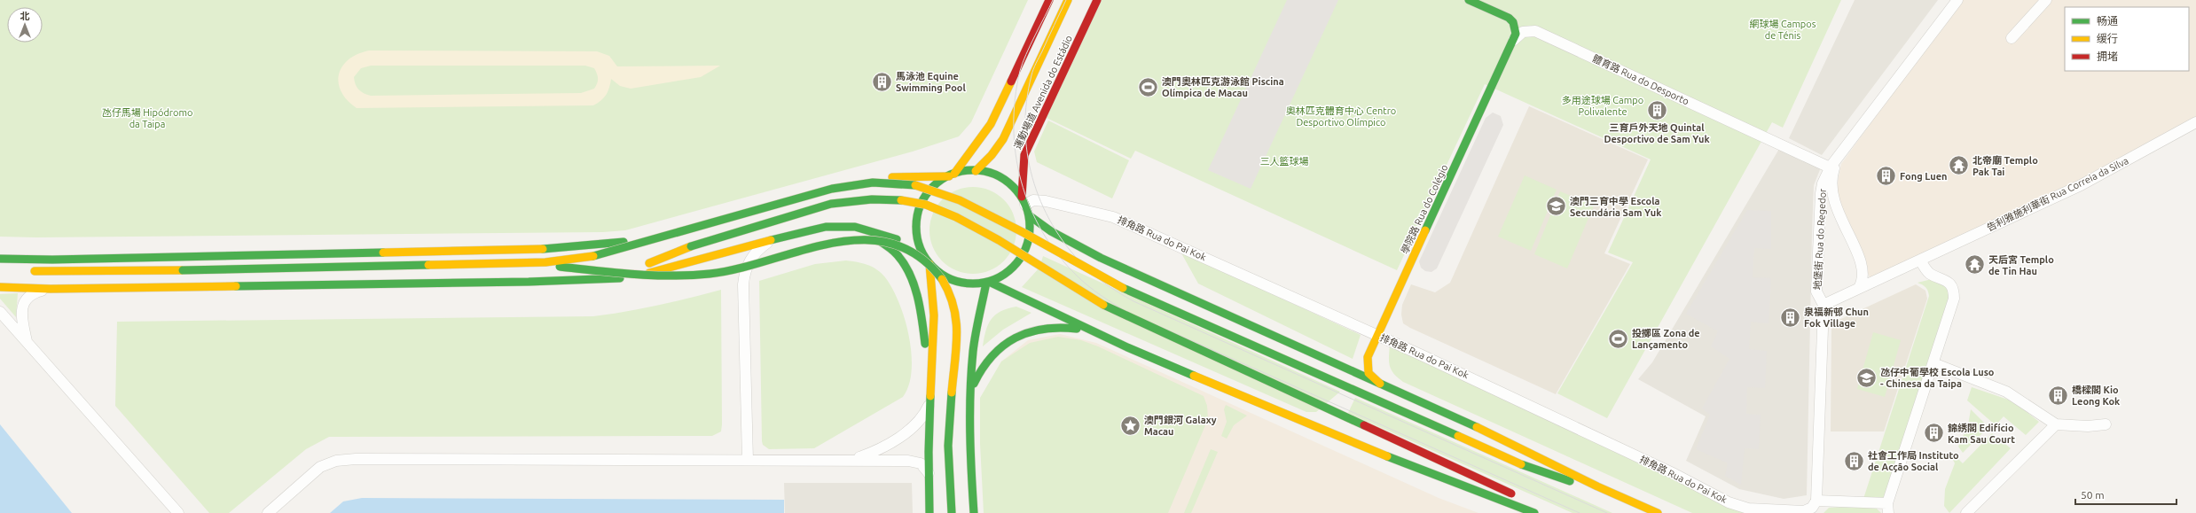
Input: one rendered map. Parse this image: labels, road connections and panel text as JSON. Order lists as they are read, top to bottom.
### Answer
{
  "streets": {
    "main road": ["運動場道 Avenida do Estádio", "學院路 Rua do Colégio"],
    "street": [
      "體育路 Rua do Desporto",
      "告利雅施利華街 Rua Correia da Silva",
      "排角路 Rua do Pai Kok",
      "地堡街 Rua do Regedor"
    ]
  },
  "crossings": [
    ["體育路 Rua do Desporto", "學院路 Rua do Colégio"],
    ["體育路 Rua do Desporto", "地堡街 Rua do Regedor"],
    ["運動場道 Avenida do Estádio", "排角路 Rua do Pai Kok"],
    ["告利雅施利華街 Rua Correia da Silva", "地堡街 Rua do Regedor"],
    ["學院路 Rua do Colégio", "排角路 Rua do Pai Kok"],
    ["排角路 Rua do Pai Kok", "地堡街 Rua do Regedor"]
  ],
  "parks": [
    "網球場 Campos de Ténis",
    "多用途球場 Campo Polivalente",
    "奧林匹克體育中心 Centro Desportivo Olímpico",
    "氹仔馬場 Hipódromo da Taipa",
    "三人籃球場"
  ],
  "places": {
    "building": [
      "馬泳池 Equine Swimming Pool",
      "三育戶外天地 Quintal Desportivo de Sam Yuk",
      "Fong Luen",
      "泉福新邨 Chun Fok Village",
      "橋樑閣 Kio Leong Kok",
      "錦綉閣 Edifício Kam Sau Court",
      "社會工作局 Instituto de Acção Social"
    ],
    "sports": ["澳門奧林匹克游泳館 Piscina Olímpica de Macau", "投擲區 Zona de Lançamento"],
    "temple": ["北帝廟 Templo Pak Tai", "天后宮 Templo de Tin Hau"],
    "school or university": ["澳門三育中學 Escola Secundária Sam Yuk", "氹仔中葡學校 Escola Luso - Chinesa da Taipa"],
    "place": ["澳門銀河 Galaxy Macau"]
  },
  "legend": ["畅通", "缓行", "拥堵"],
  "scale_bar": "50 m",
  "north": "top"
}
